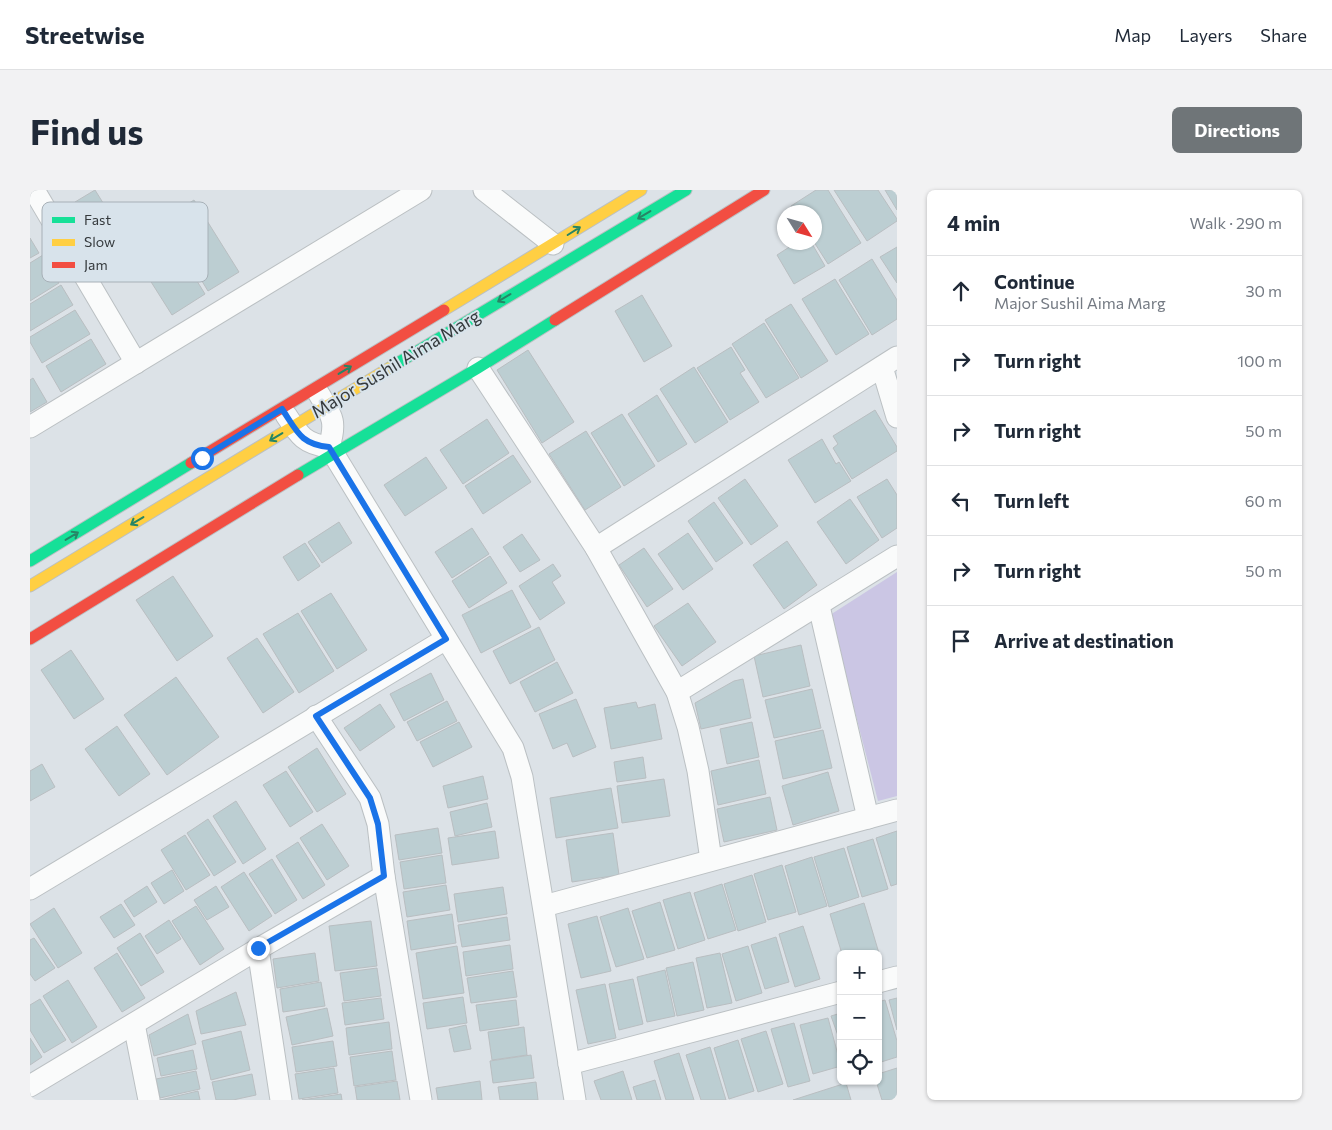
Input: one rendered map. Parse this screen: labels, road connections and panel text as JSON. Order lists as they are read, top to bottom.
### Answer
{
  "streets": {
    "street": ["Major Sushil Aima Marg"]
  },
  "legend": ["Fast", "Slow", "Jam"],
  "north": "bottom right",
  "page": {
    "header": "Streetwise",
    "nav": ["Map", "Layers", "Share"],
    "buttons": "Directions",
    "title": "Find us",
    "heading": ["4 min", "Walk · 290 m"],
    "list": [
      ["Continue", "Major Sushil Aima Marg", "30 m"],
      ["Turn right", "100 m"],
      ["Turn right", "50 m"],
      ["Turn left", "60 m"],
      ["Turn right", "50 m"],
      "Arrive at destination"
    ],
    "map_buttons": ["+", "−"]
  }
}
